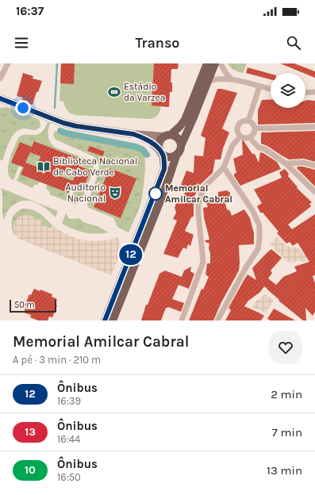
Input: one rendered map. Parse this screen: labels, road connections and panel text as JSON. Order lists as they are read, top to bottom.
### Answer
{
  "places": {
    "sports": ["Estádio da Varzea"],
    "library": ["Biblioteca Nacional de Cabo Verde"],
    "theatre": ["Auditorio Nacional"],
    "other": ["Memorial Amilcar Cabral"]
  },
  "lines": ["bus line 12"],
  "scale_bar": "50 m",
  "page": {
    "status": "16:37",
    "header": "Transo",
    "on_map": "12",
    "scale": "50 m",
    "heading": ["Memorial Amilcar Cabral", "A pé · 3 min · 210 m"],
    "list": [
      {
        "mark": "12",
        "name": "Ônibus",
        "note": "16:39",
        "value": "2 min"
      },
      {
        "mark": "13",
        "name": "Ônibus",
        "note": "16:44",
        "value": "7 min"
      },
      {
        "mark": "10",
        "name": "Ônibus",
        "note": "16:50",
        "value": "13 min"
      }
    ]
  }
}
